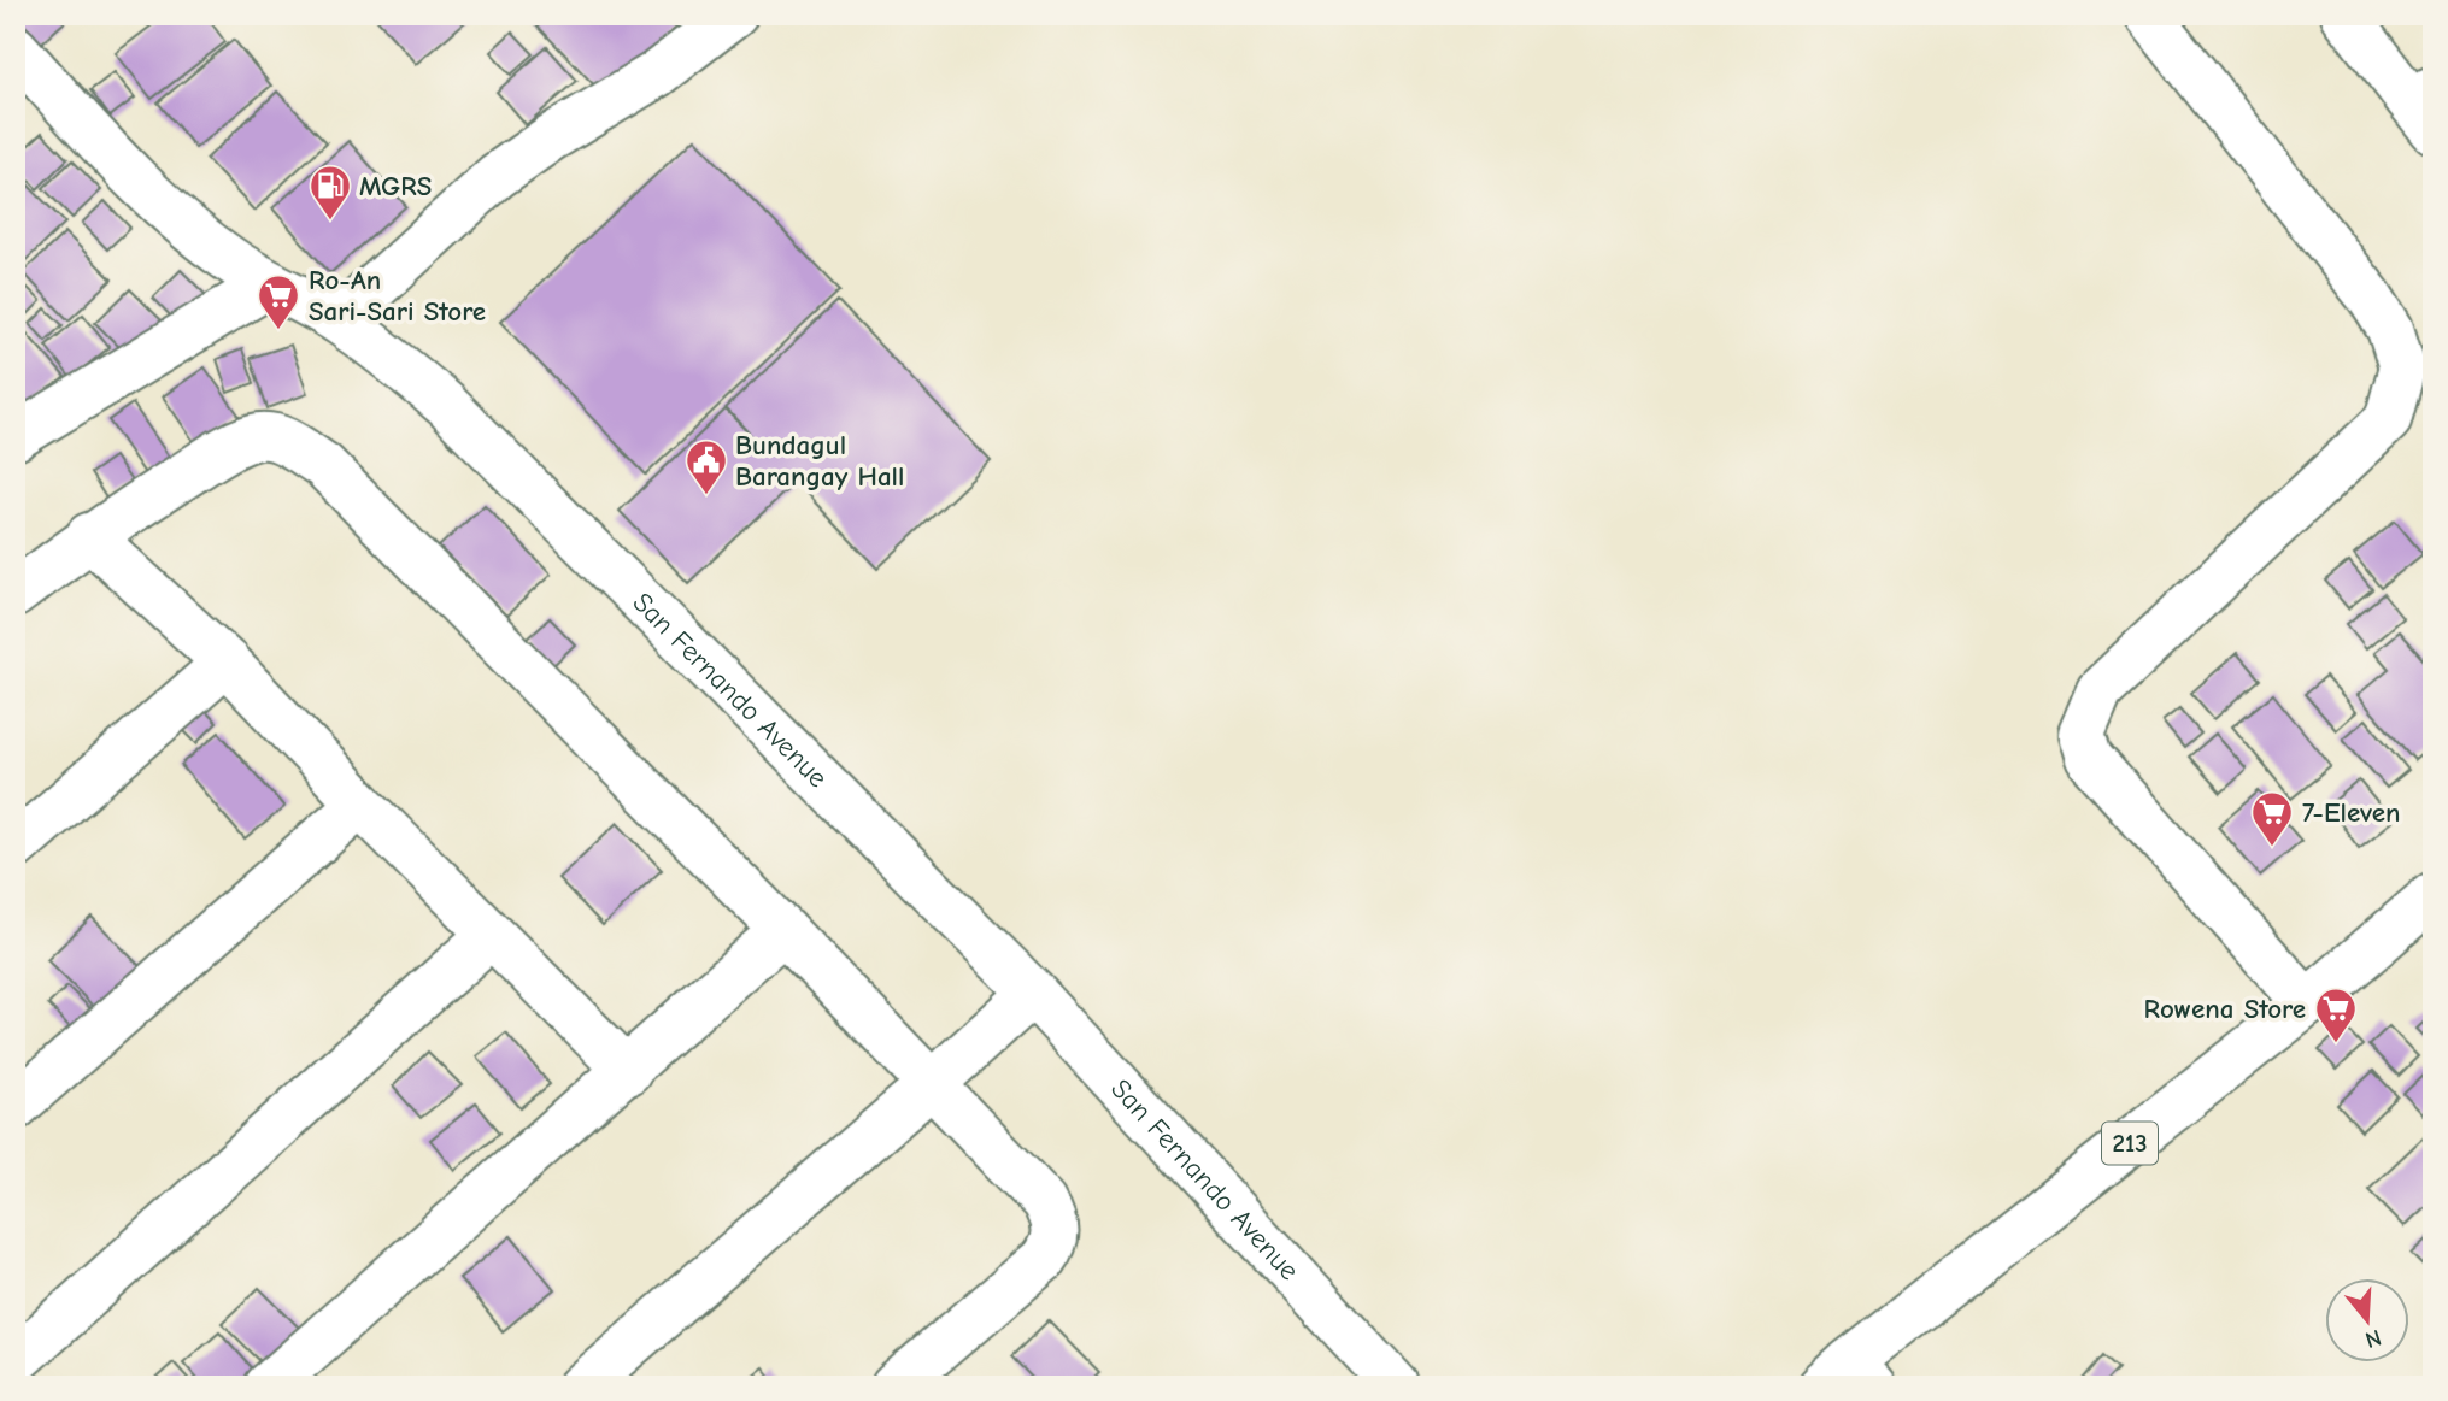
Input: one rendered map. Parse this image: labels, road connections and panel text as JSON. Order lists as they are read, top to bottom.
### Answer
{
  "streets": {
    "street": ["San Fernando Avenue", "213"]
  },
  "places": {
    "fuel station": ["MGRS"],
    "supermarket": ["Ro-An Sari-Sari Store", "7-Eleven", "Rowena Store"],
    "public building": ["Bundagul Barangay Hall"]
  },
  "north": "bottom"
}
